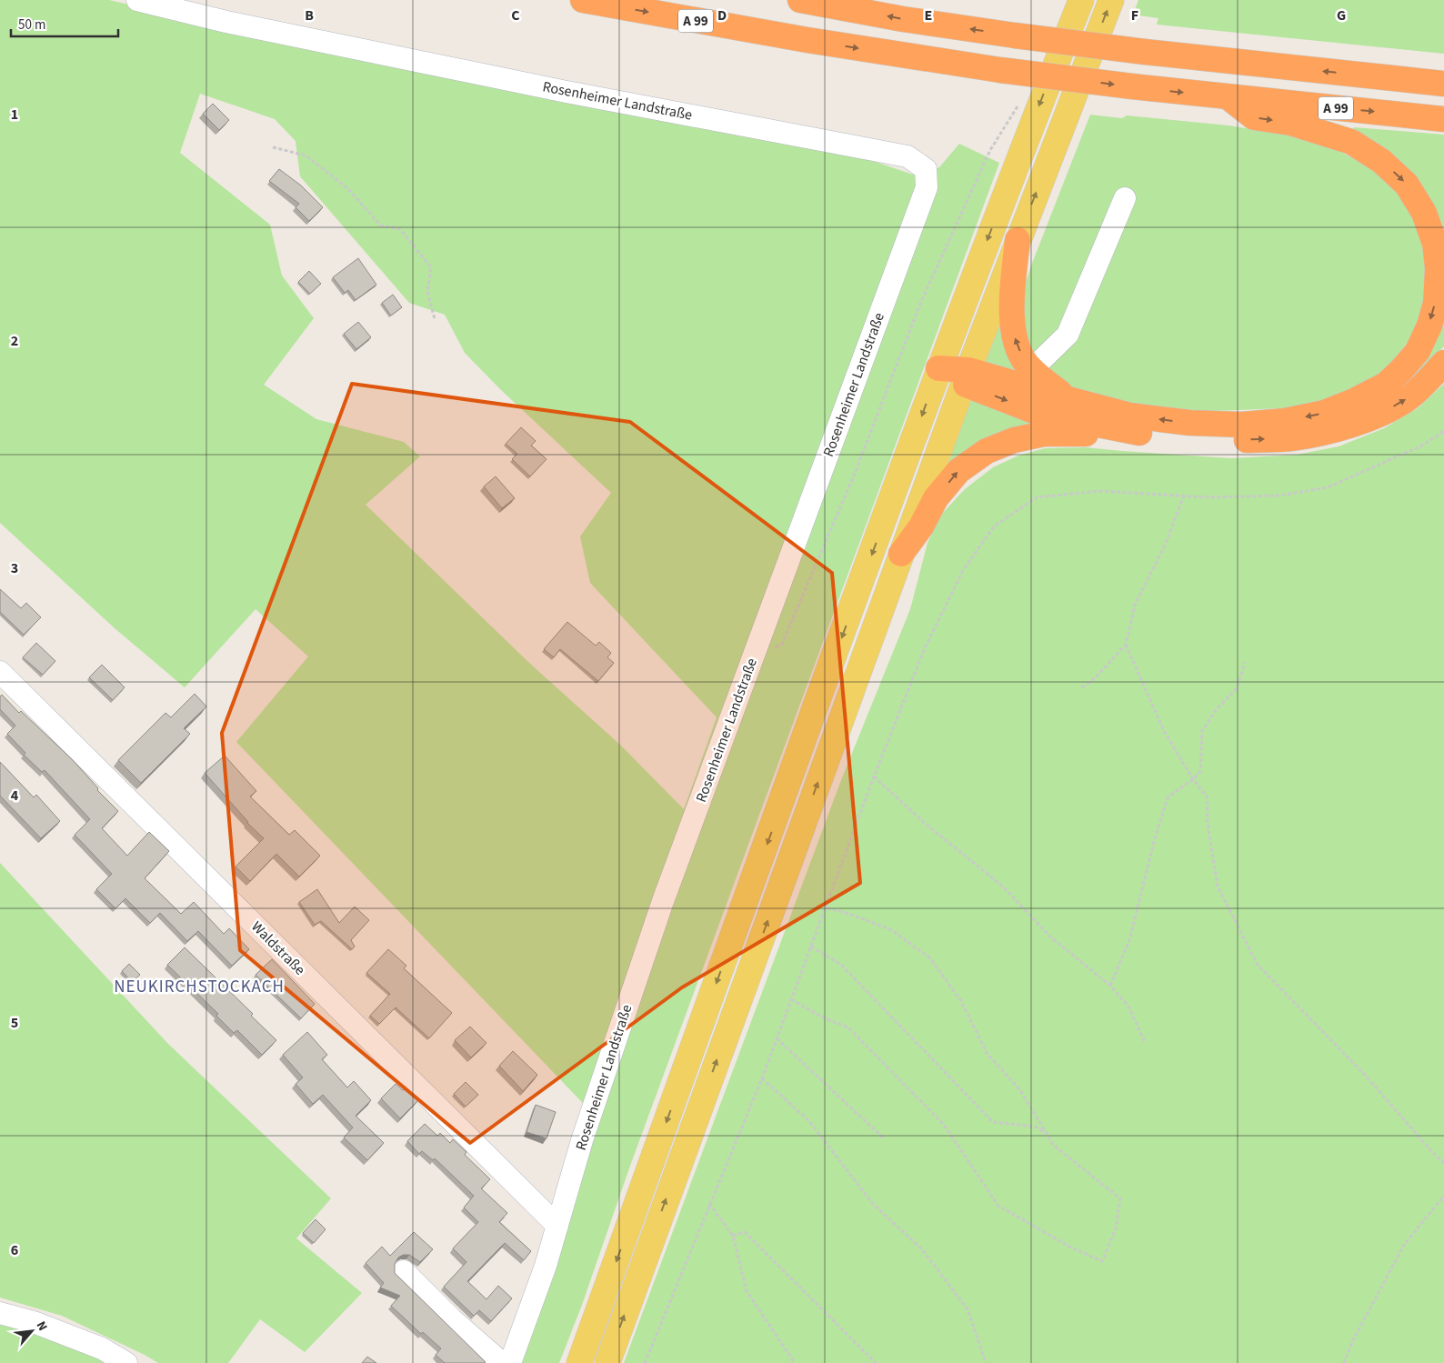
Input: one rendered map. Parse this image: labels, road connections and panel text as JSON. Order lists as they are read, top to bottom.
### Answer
{
  "streets": {
    "highway": ["A 99"],
    "street": ["Rosenheimer Landstraße", "Waldstraße"]
  },
  "crossings": [
    ["Rosenheimer Landstraße", "Waldstraße"]
  ],
  "districts": ["NEUKIRCHSTOCKACH"],
  "scale_bar": "50 m",
  "north": "top right",
  "grid": {
    "columns": [
      "B",
      "C",
      "D",
      "E",
      "F",
      "G"
    ],
    "rows": [
      "1",
      "2",
      "3",
      "4",
      "5",
      "6"
    ]
  }
}
